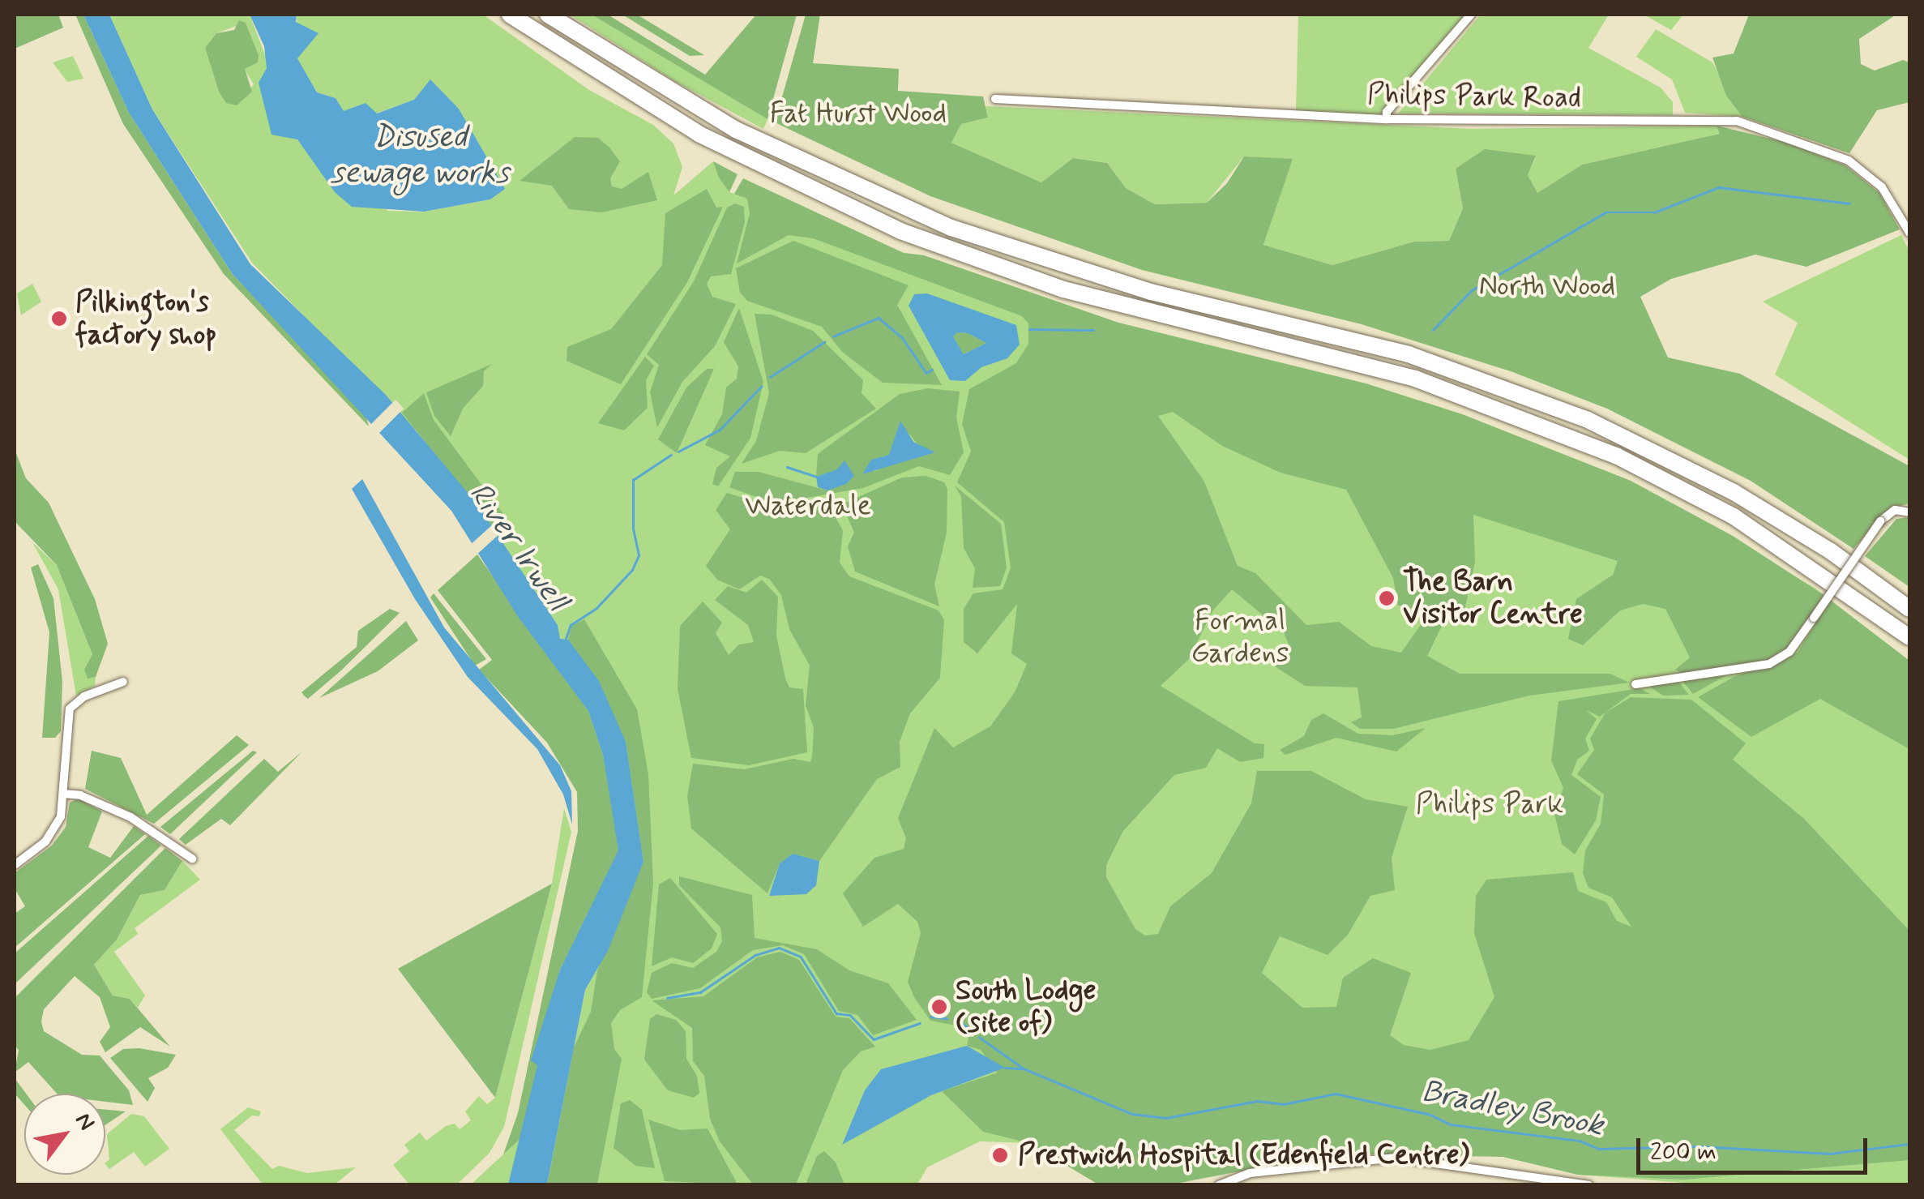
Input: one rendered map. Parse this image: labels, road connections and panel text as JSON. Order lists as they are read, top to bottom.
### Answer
{
  "streets": {
    "street": ["Philips Park Road"]
  },
  "water": ["Disused sewage works", "River Irwell", "Bradley Brook"],
  "parks": [
    "Fat Hurst Wood",
    "North Wood",
    "Waterdale",
    "Formal Gardens",
    "Philips Park"
  ],
  "places": [
    "Pilkington's factory shop",
    "The Barn Visitor Centre",
    "South Lodge (site of)",
    "Prestwich Hospital (Edenfield Centre)"
  ],
  "scale_bar": "200 m",
  "north": "top right"
}
